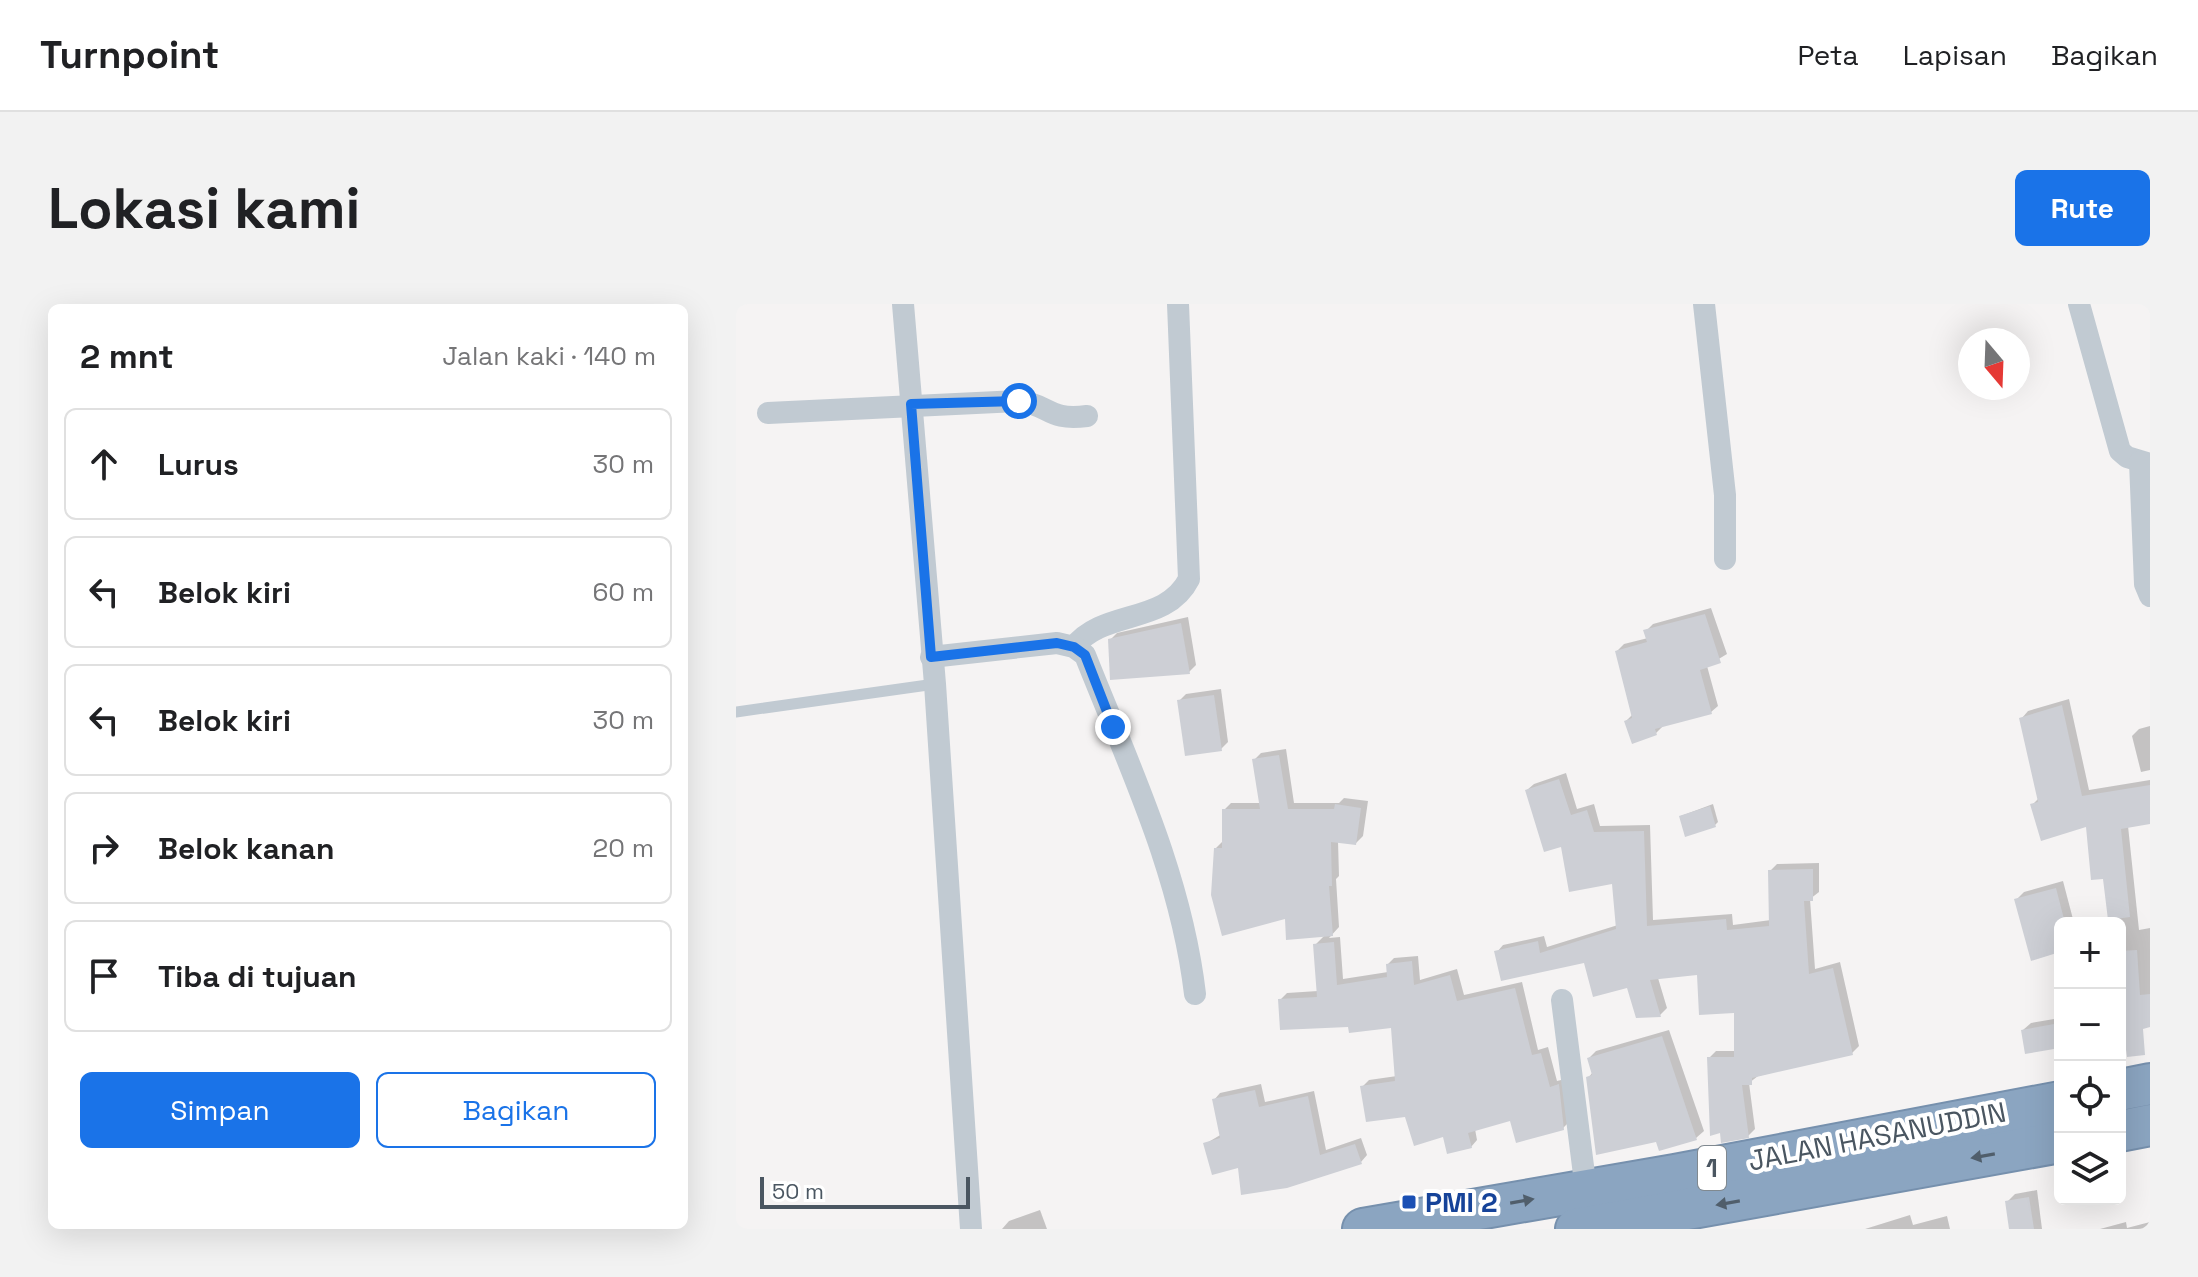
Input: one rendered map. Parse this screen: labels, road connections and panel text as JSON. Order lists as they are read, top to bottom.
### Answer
{
  "streets": {
    "highway": ["JALAN HASANUDDIN", "1"]
  },
  "places": {
    "transit": ["PMI 2"]
  },
  "scale_bar": "50 m",
  "north": "bottom",
  "page": {
    "header": "Turnpoint",
    "nav": ["Peta", "Lapisan", "Bagikan"],
    "buttons": [
      "Rute",
      ["Simpan", "Bagikan"]
    ],
    "title": "Lokasi kami",
    "heading": ["2 mnt", "Jalan kaki · 140 m"],
    "list": [
      ["Lurus", "30 m"],
      ["Belok kiri", "60 m"],
      ["Belok kiri", "30 m"],
      ["Belok kanan", "20 m"],
      "Tiba di tujuan"
    ],
    "map_buttons": ["+", "−"],
    "scale": "50 m"
  }
}
